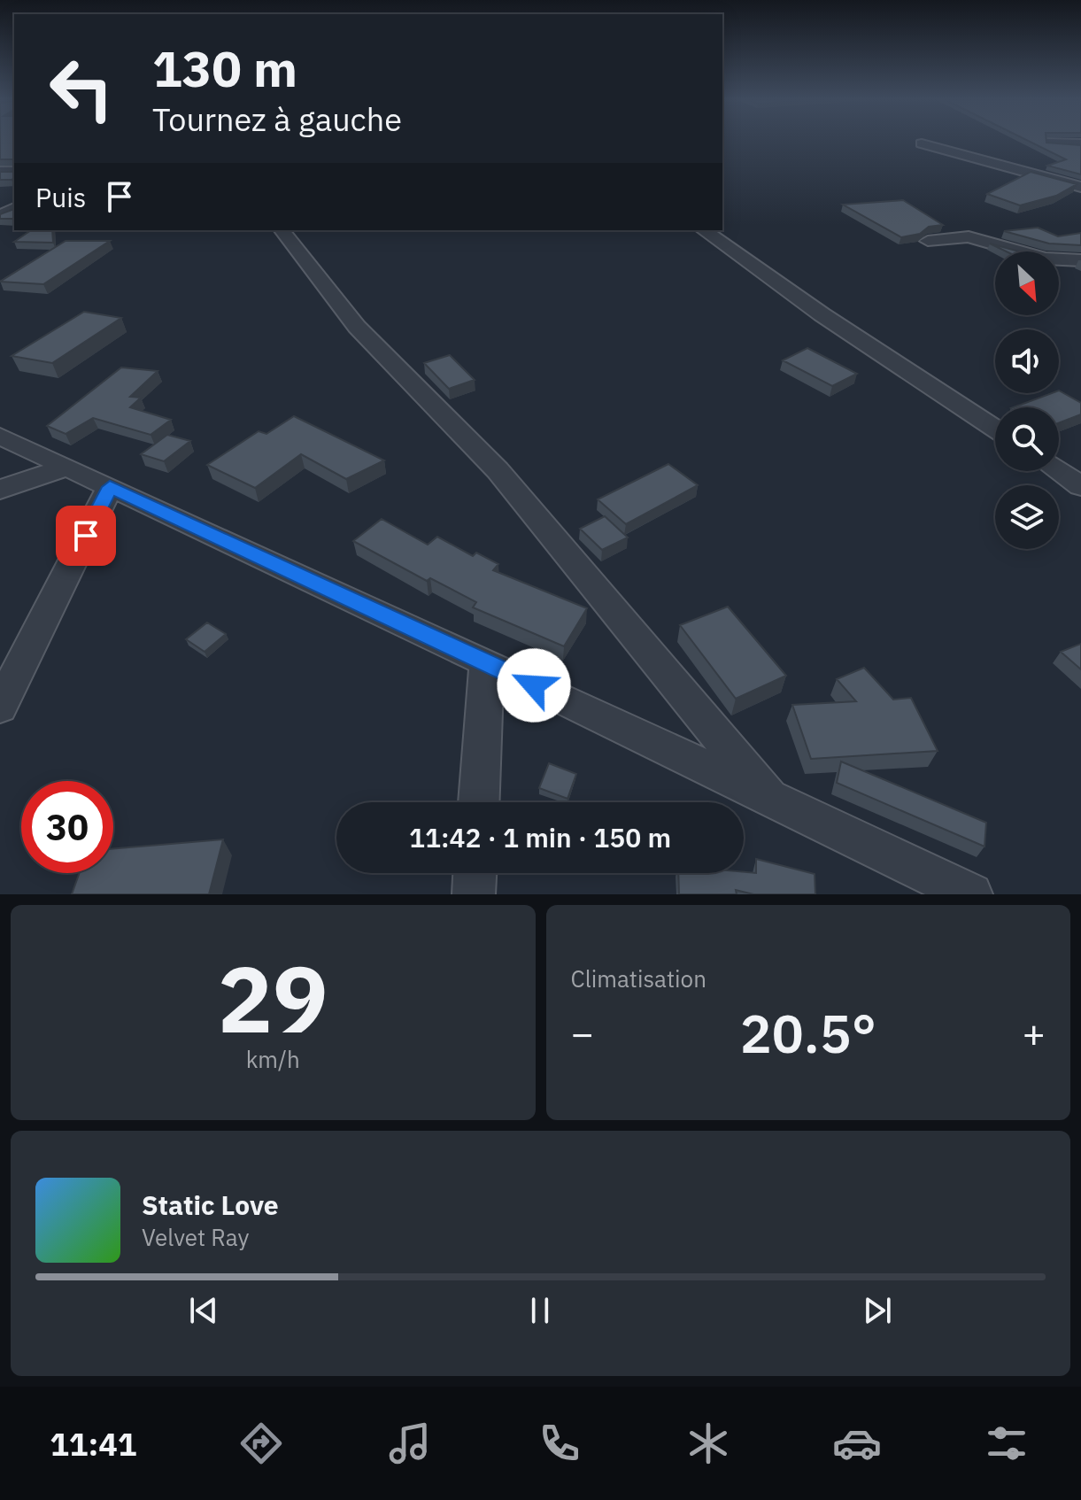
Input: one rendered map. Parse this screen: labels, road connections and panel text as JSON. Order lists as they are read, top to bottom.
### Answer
{
  "north": "bottom right",
  "page": {
    "turn": ["130 m", "Tournez à gauche"],
    "then": "Puis",
    "limit": "30",
    "trip": "11:42 · 1 min · 150 m",
    "tile": [
      ["29", "km/h"],
      "Climatisation"
    ],
    "heat": ["−", "20.5°", "+"],
    "song": ["Static Love", "Velvet Ray"],
    "tabs": "11:41"
  }
}
